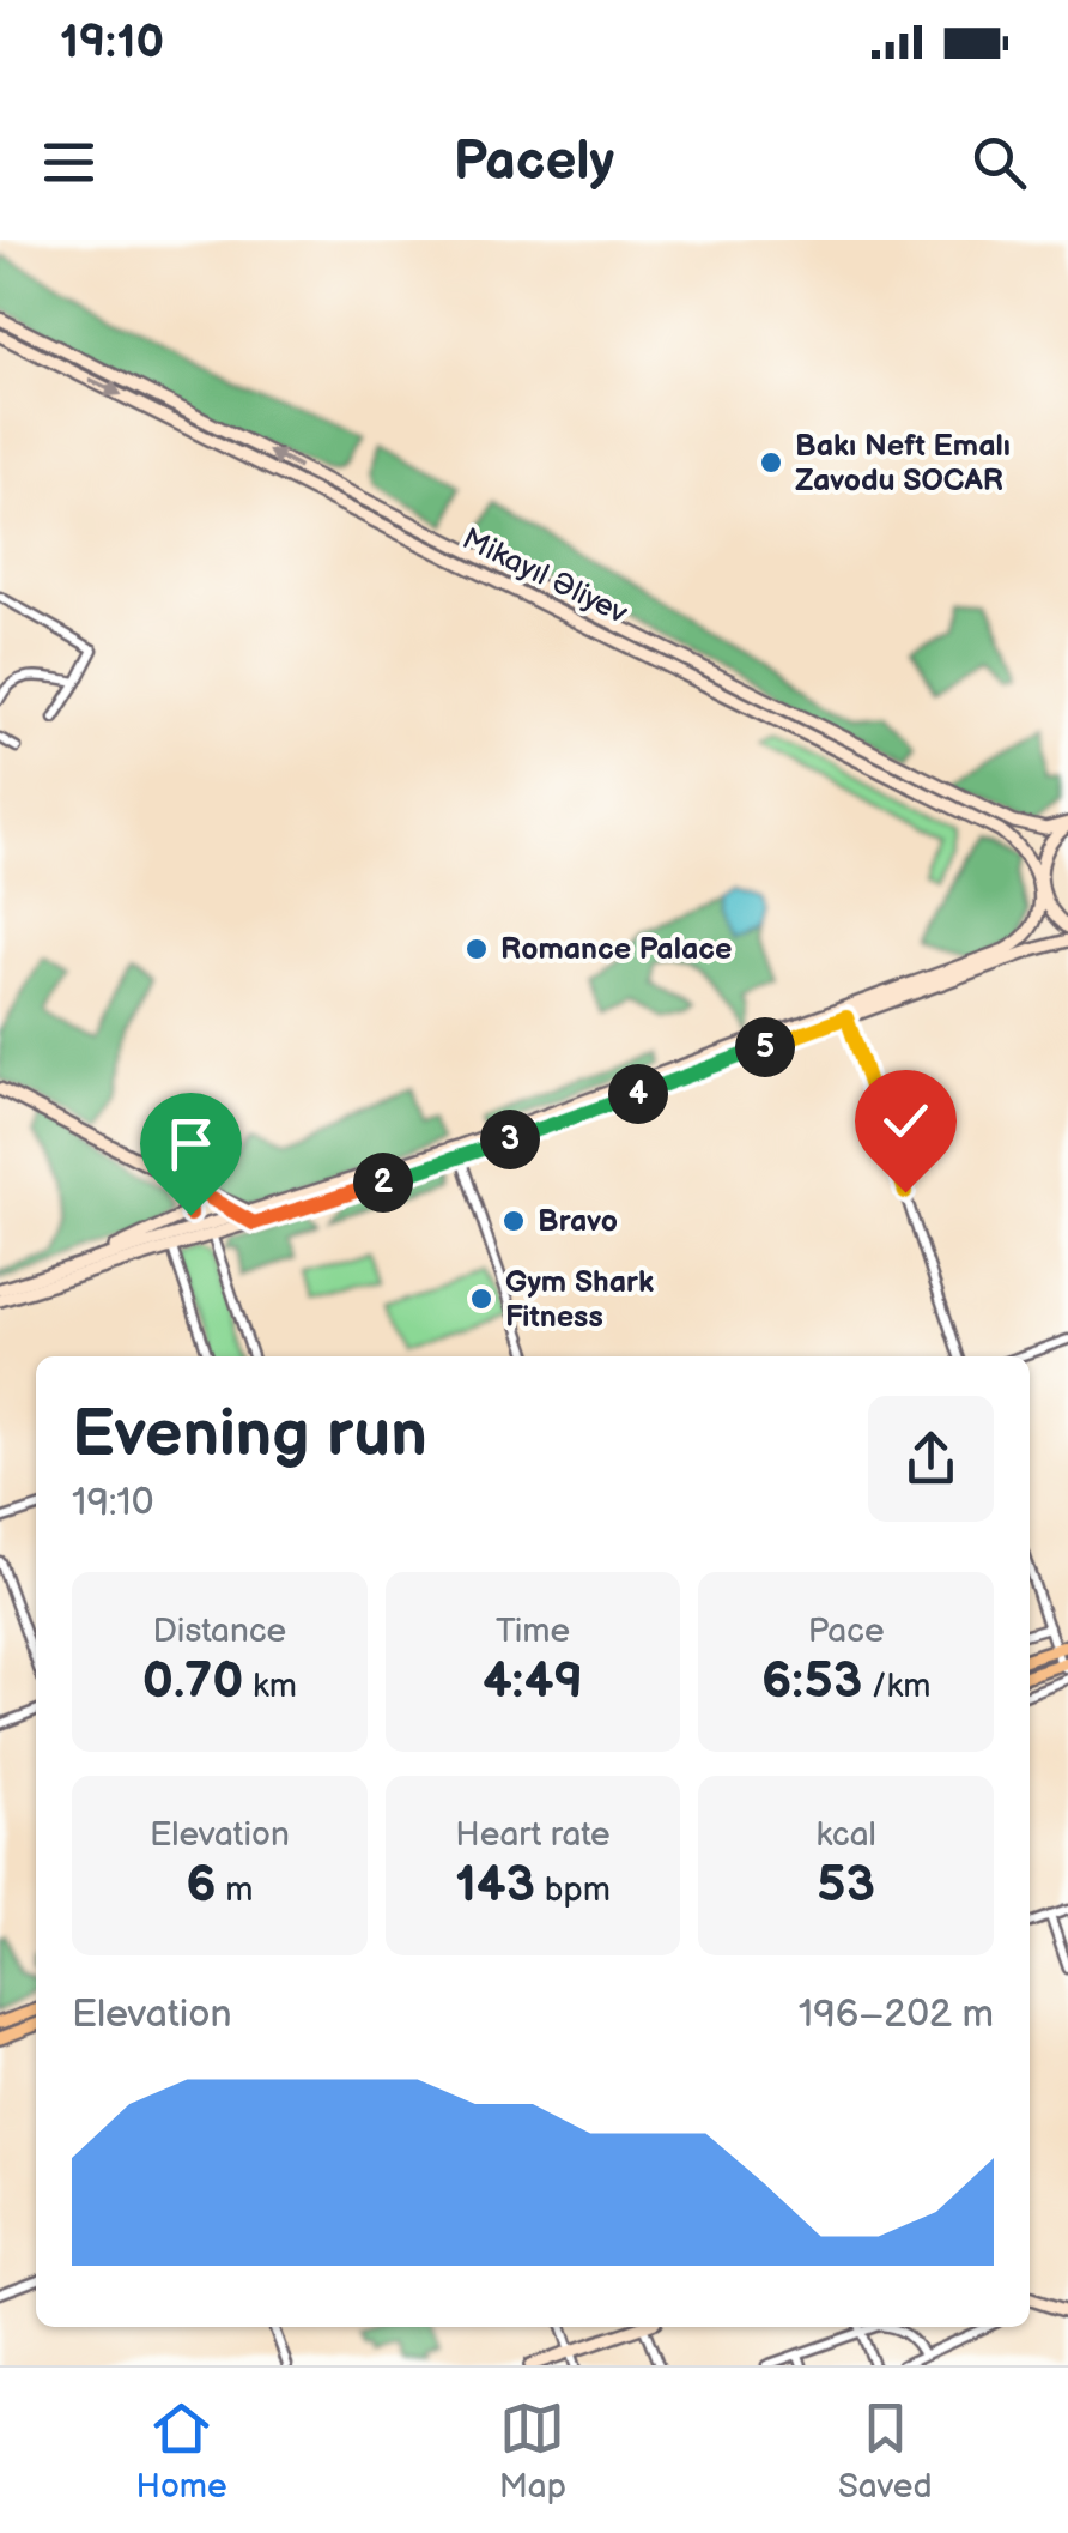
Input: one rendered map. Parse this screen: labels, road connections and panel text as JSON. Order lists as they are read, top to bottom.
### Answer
{
  "streets": {
    "street": ["Mikayıl Əliyev"]
  },
  "places": [
    "Bakı Neft Emalı Zavodu SOCAR",
    "Romance Palace",
    "Bravo",
    "Gym Shark Fitness"
  ],
  "page": {
    "status": "19:10",
    "header": "Pacely",
    "pins": [
      "5",
      "4",
      "3",
      "2"
    ],
    "heading": ["Evening run", "19:10"],
    "stats": [
      ["Distance", "0.70 km"],
      ["Time", "4:49"],
      ["Pace", "6:53 /km"],
      ["Elevation", "6 m"],
      ["Heart rate", "143 bpm"],
      ["kcal", "53"]
    ],
    "chart": ["Elevation", "196–202 m"],
    "tabs": ["Home", "Map", "Saved"]
  }
}
